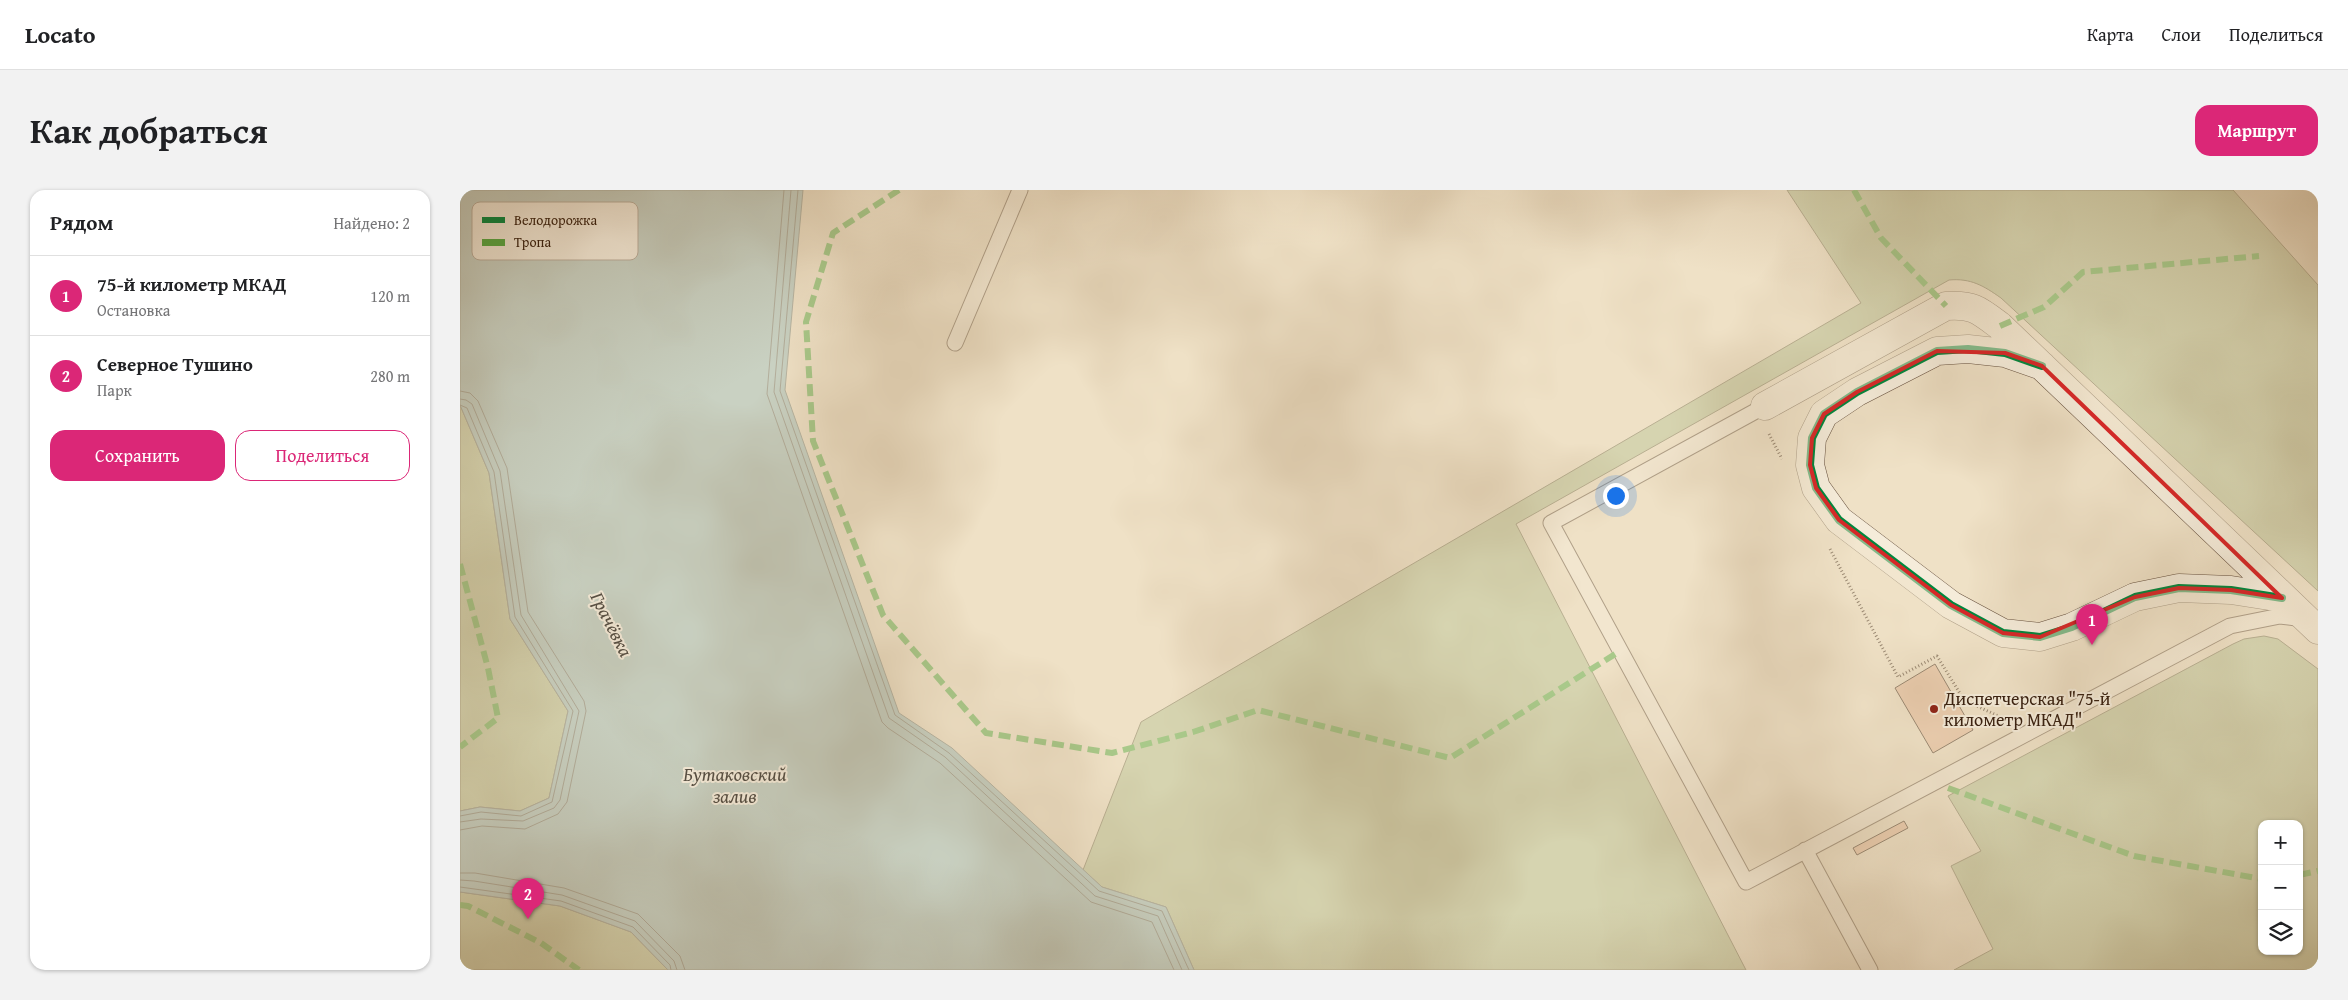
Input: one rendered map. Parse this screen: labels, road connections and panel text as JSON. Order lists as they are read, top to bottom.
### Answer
{
  "water": ["Грачёвка", "Бутаковский залив"],
  "places": ["Диспетчерская \"75-й километр МКАД\""],
  "legend": ["Велодорожка", "Тропа"],
  "page": {
    "header": "Locato",
    "nav": ["Карта", "Слои", "Поделиться"],
    "title": "Как добраться",
    "buttons": [
      "Маршрут",
      ["Сохранить", "Поделиться"]
    ],
    "heading": ["Рядом", "Найдено: 2"],
    "list": [
      {
        "mark": "1",
        "name": "75-й километр МКАД",
        "note": "Остановка",
        "value": "120 m"
      },
      {
        "mark": "2",
        "name": "Северное Тушино",
        "note": "Парк",
        "value": "280 m"
      }
    ],
    "pins": ["1", "2"],
    "map_buttons": ["+", "−"]
  }
}
